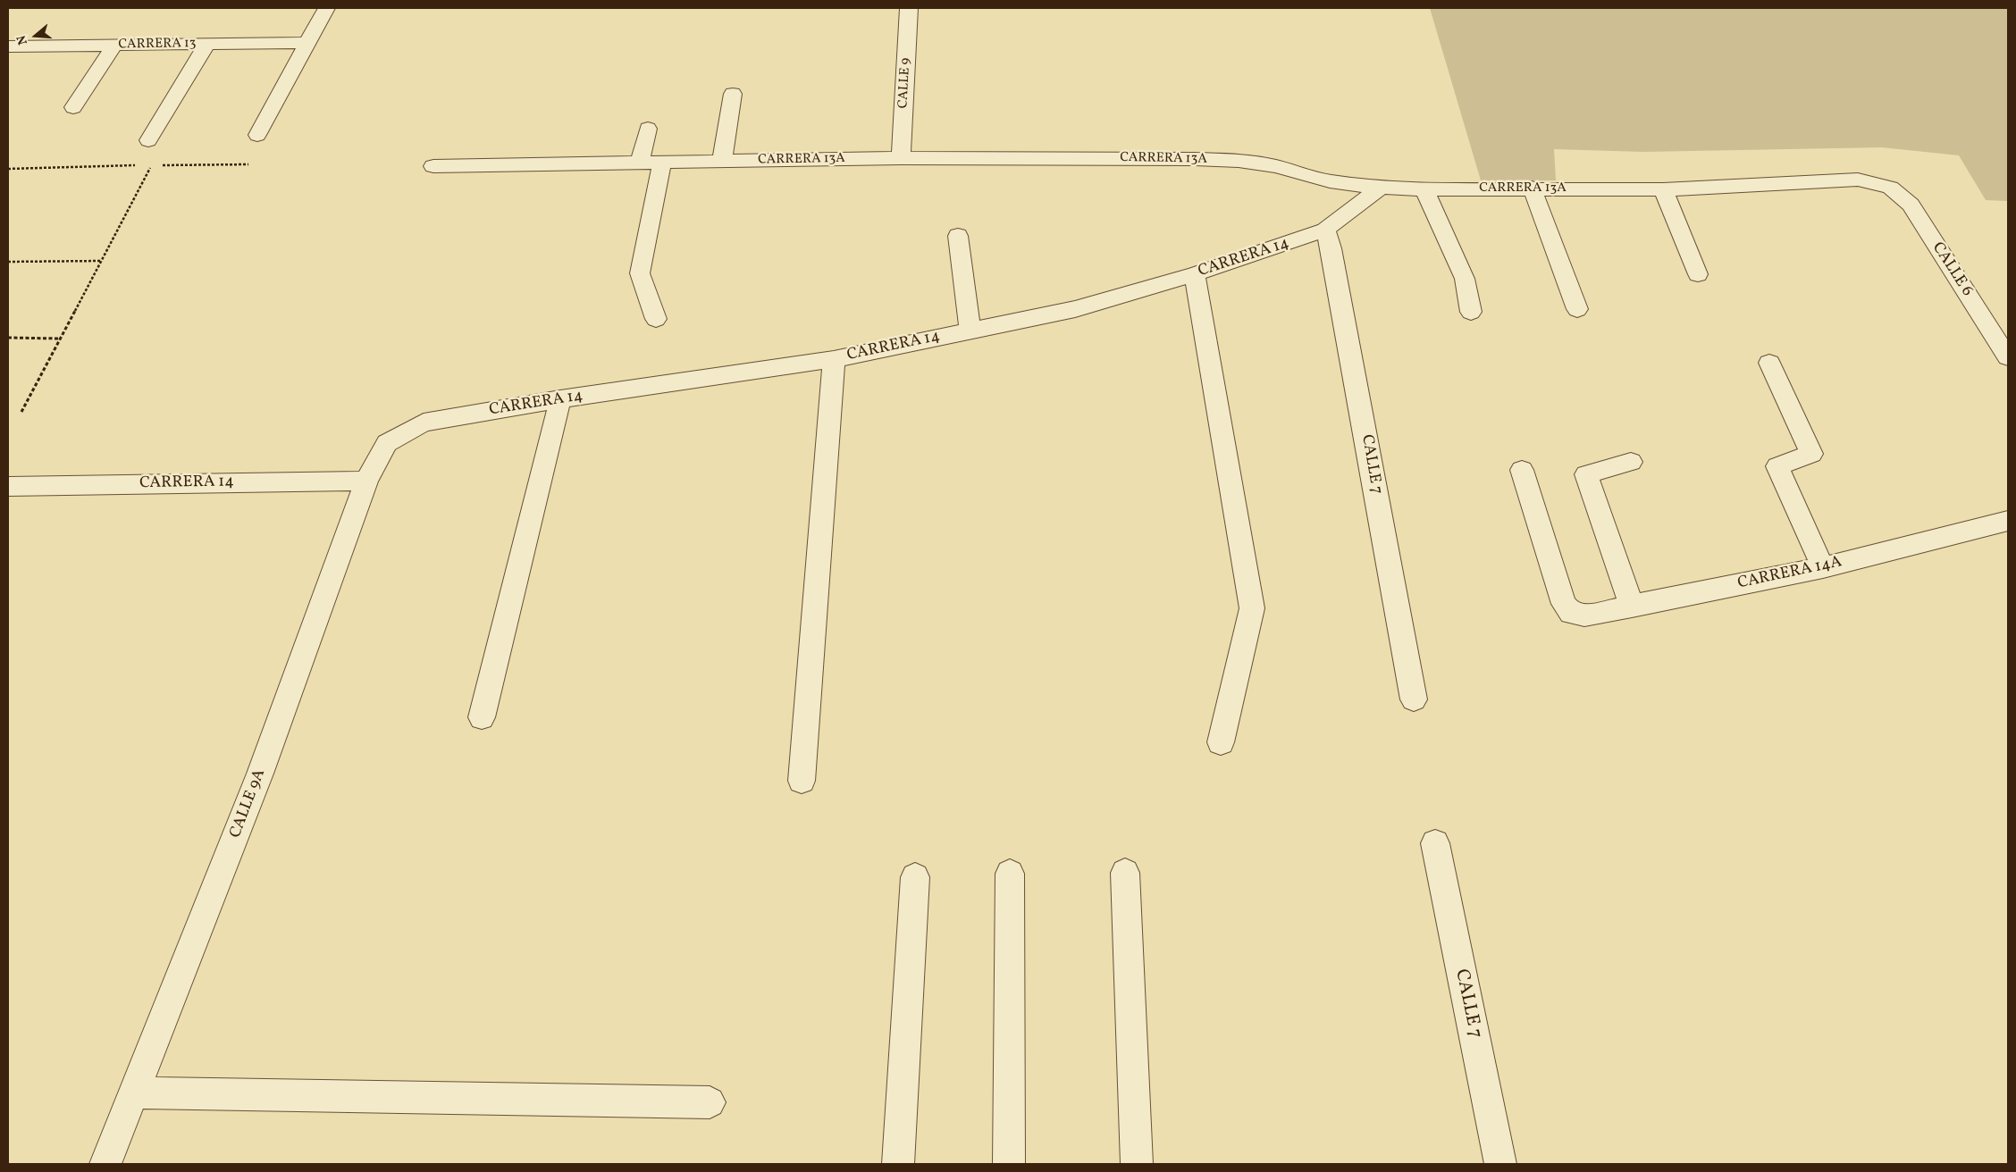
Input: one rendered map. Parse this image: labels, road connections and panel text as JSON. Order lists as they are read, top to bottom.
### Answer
{
  "streets": {
    "street": [
      "CARRERA 13",
      "CALLE 9",
      "CARRERA 13A",
      "CARRERA 14",
      "CALLE 6",
      "CALLE 7",
      "CARRERA 14A",
      "CALLE 9A"
    ]
  },
  "crossings": [
    ["CALLE 9", "CARRERA 13A"],
    ["CARRERA 13A", "CARRERA 14"],
    ["CARRERA 13A", "CALLE 6"],
    ["CARRERA 14", "CALLE 7"],
    ["CARRERA 14", "CALLE 9A"]
  ],
  "north": "left"
}
